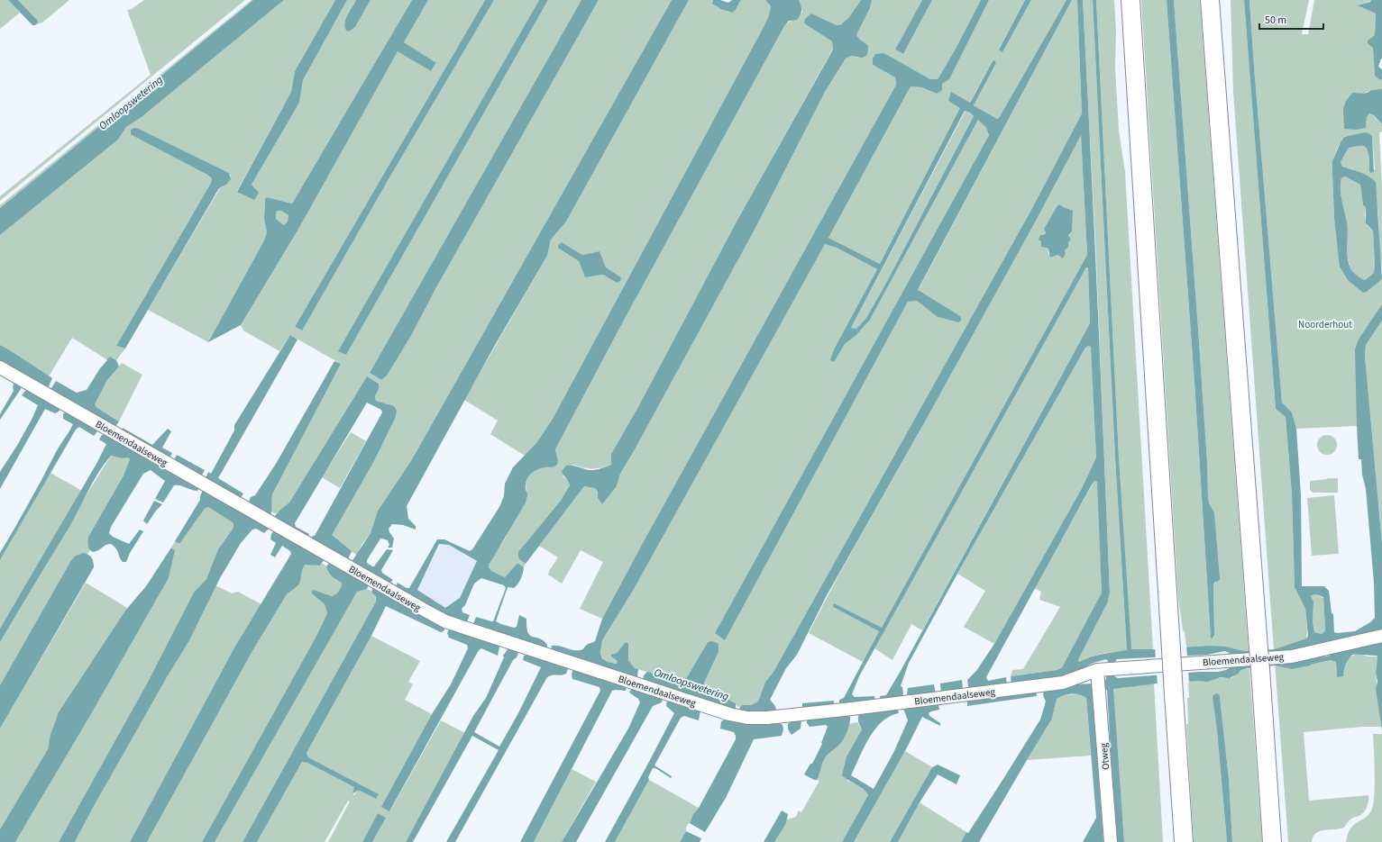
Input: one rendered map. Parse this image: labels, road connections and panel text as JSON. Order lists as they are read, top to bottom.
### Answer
{
  "streets": {
    "street": ["Bloemendaalseweg", "Otweg"]
  },
  "crossings": [
    ["Bloemendaalseweg", "Otweg"]
  ],
  "water": ["Omloopswetering"],
  "parks": ["Noorderhout"],
  "scale_bar": "50 m"
}
